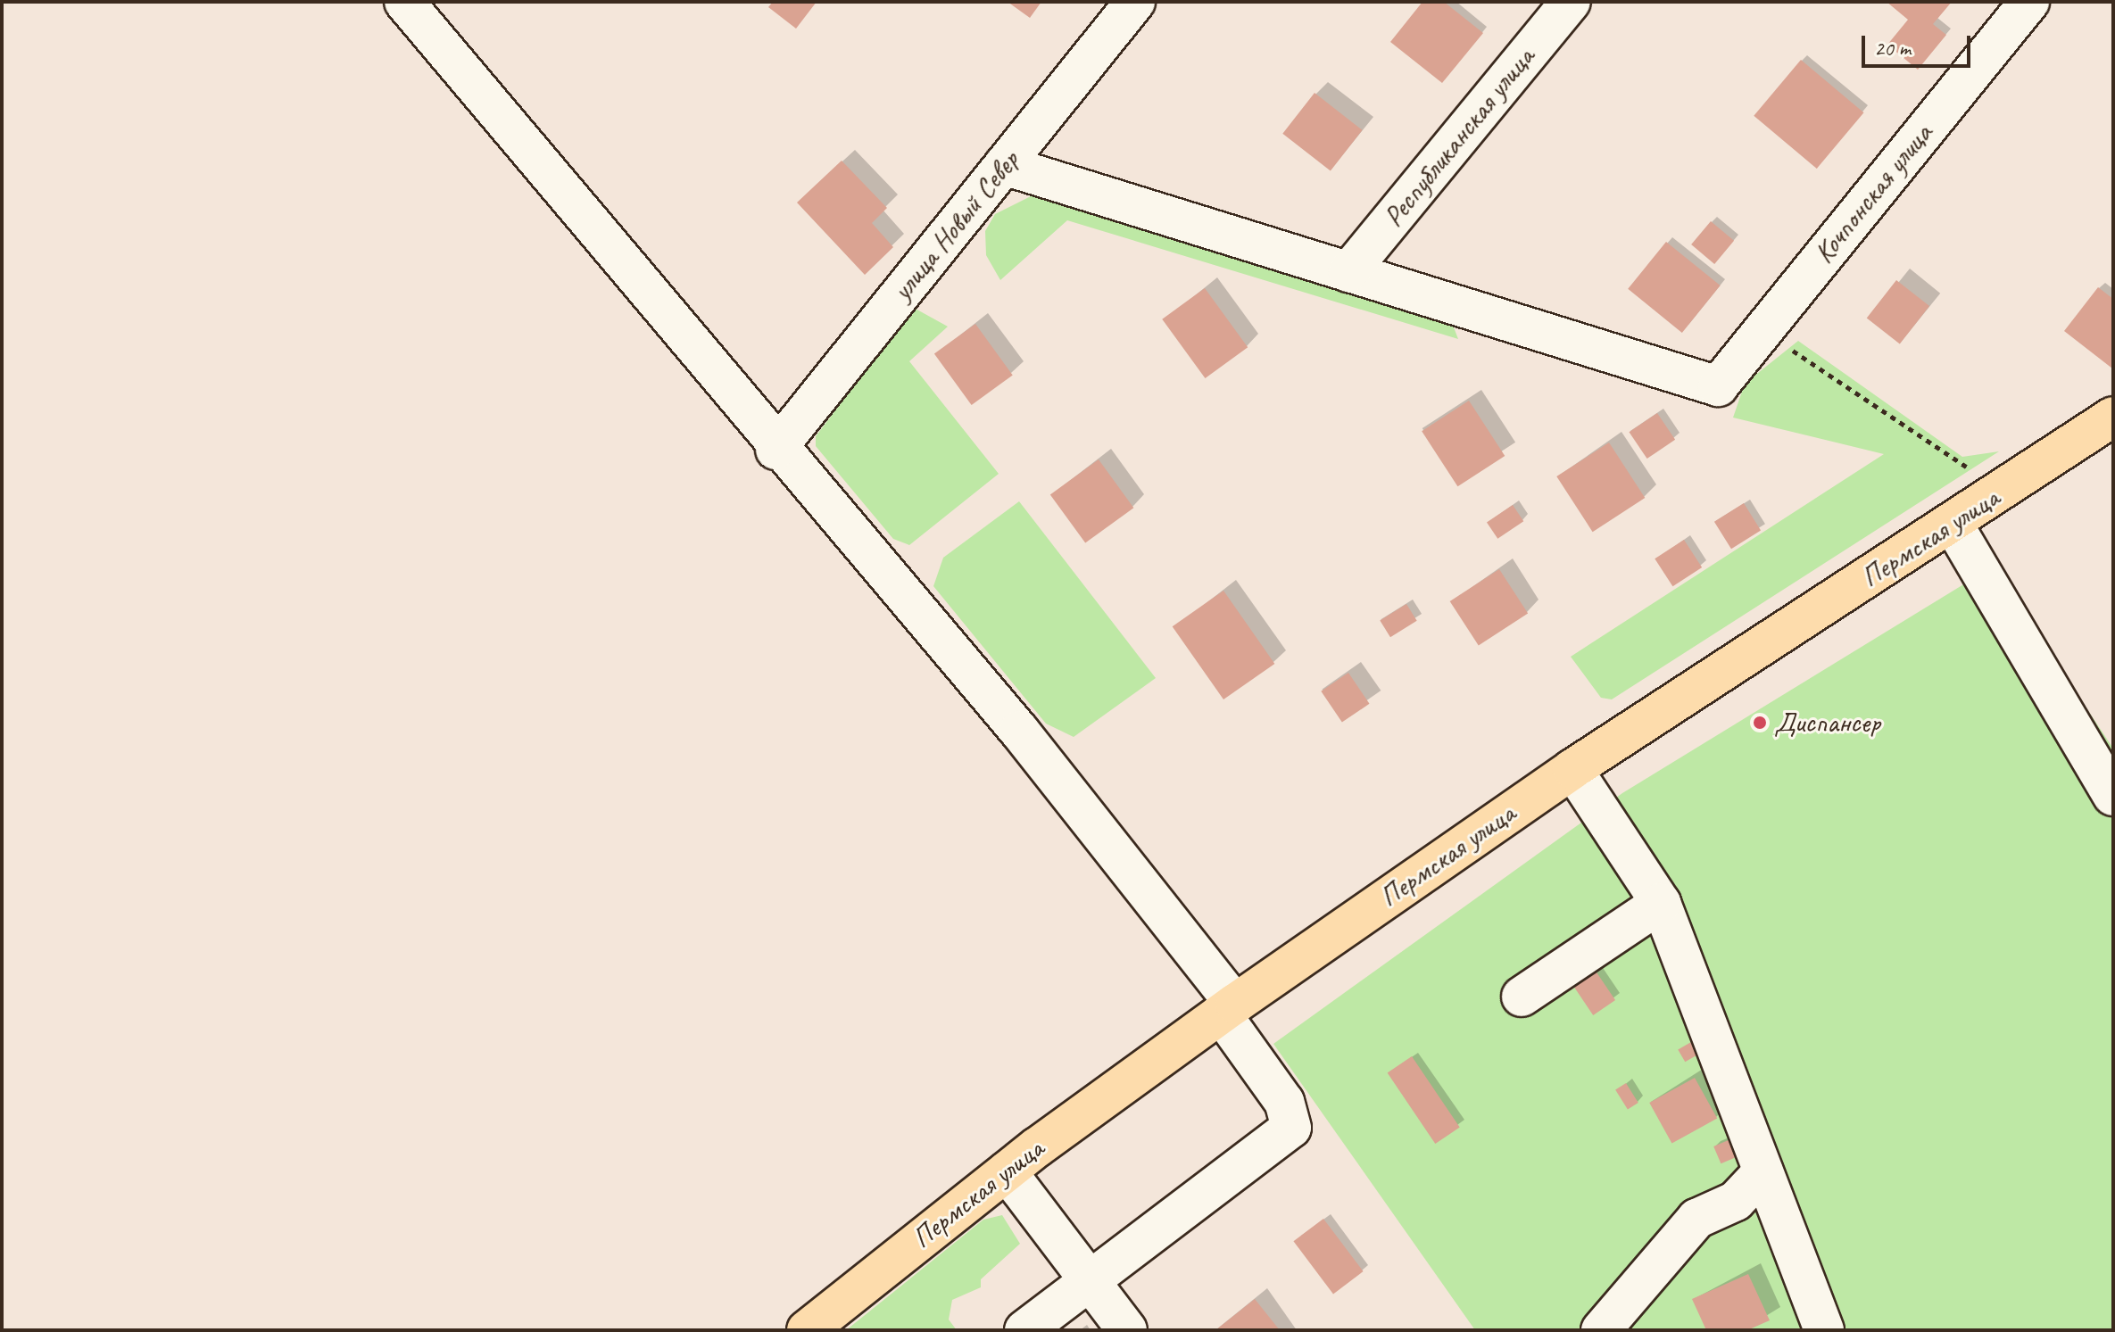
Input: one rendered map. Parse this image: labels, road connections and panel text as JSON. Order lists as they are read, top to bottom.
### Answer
{
  "streets": {
    "main road": ["Пермская улица"],
    "street": ["Республиканская улица", "Кочпонская улица", "улица Новый Север"]
  },
  "crossings": [
    ["Республиканская улица", "Кочпонская улица"]
  ],
  "places": ["Диспансер"],
  "scale_bar": "20 m"
}
